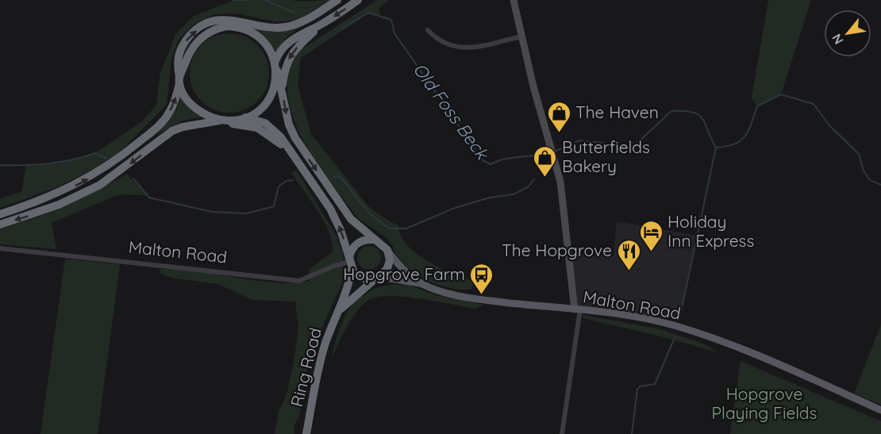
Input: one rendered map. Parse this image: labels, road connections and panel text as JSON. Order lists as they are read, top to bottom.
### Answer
{
  "streets": {
    "highway": ["Ring Road"],
    "main road": ["Malton Road"]
  },
  "crossings": [
    ["Malton Road", "Ring Road"]
  ],
  "water": ["Old Foss Beck"],
  "parks": ["Hopgrove Playing Fields"],
  "places": {
    "shop": ["The Haven", "Butterfields Bakery"],
    "hotel": ["Holiday Inn Express"],
    "restaurant": ["The Hopgrove"],
    "bus stop": ["Hopgrove Farm"]
  },
  "north": "bottom left"
}
